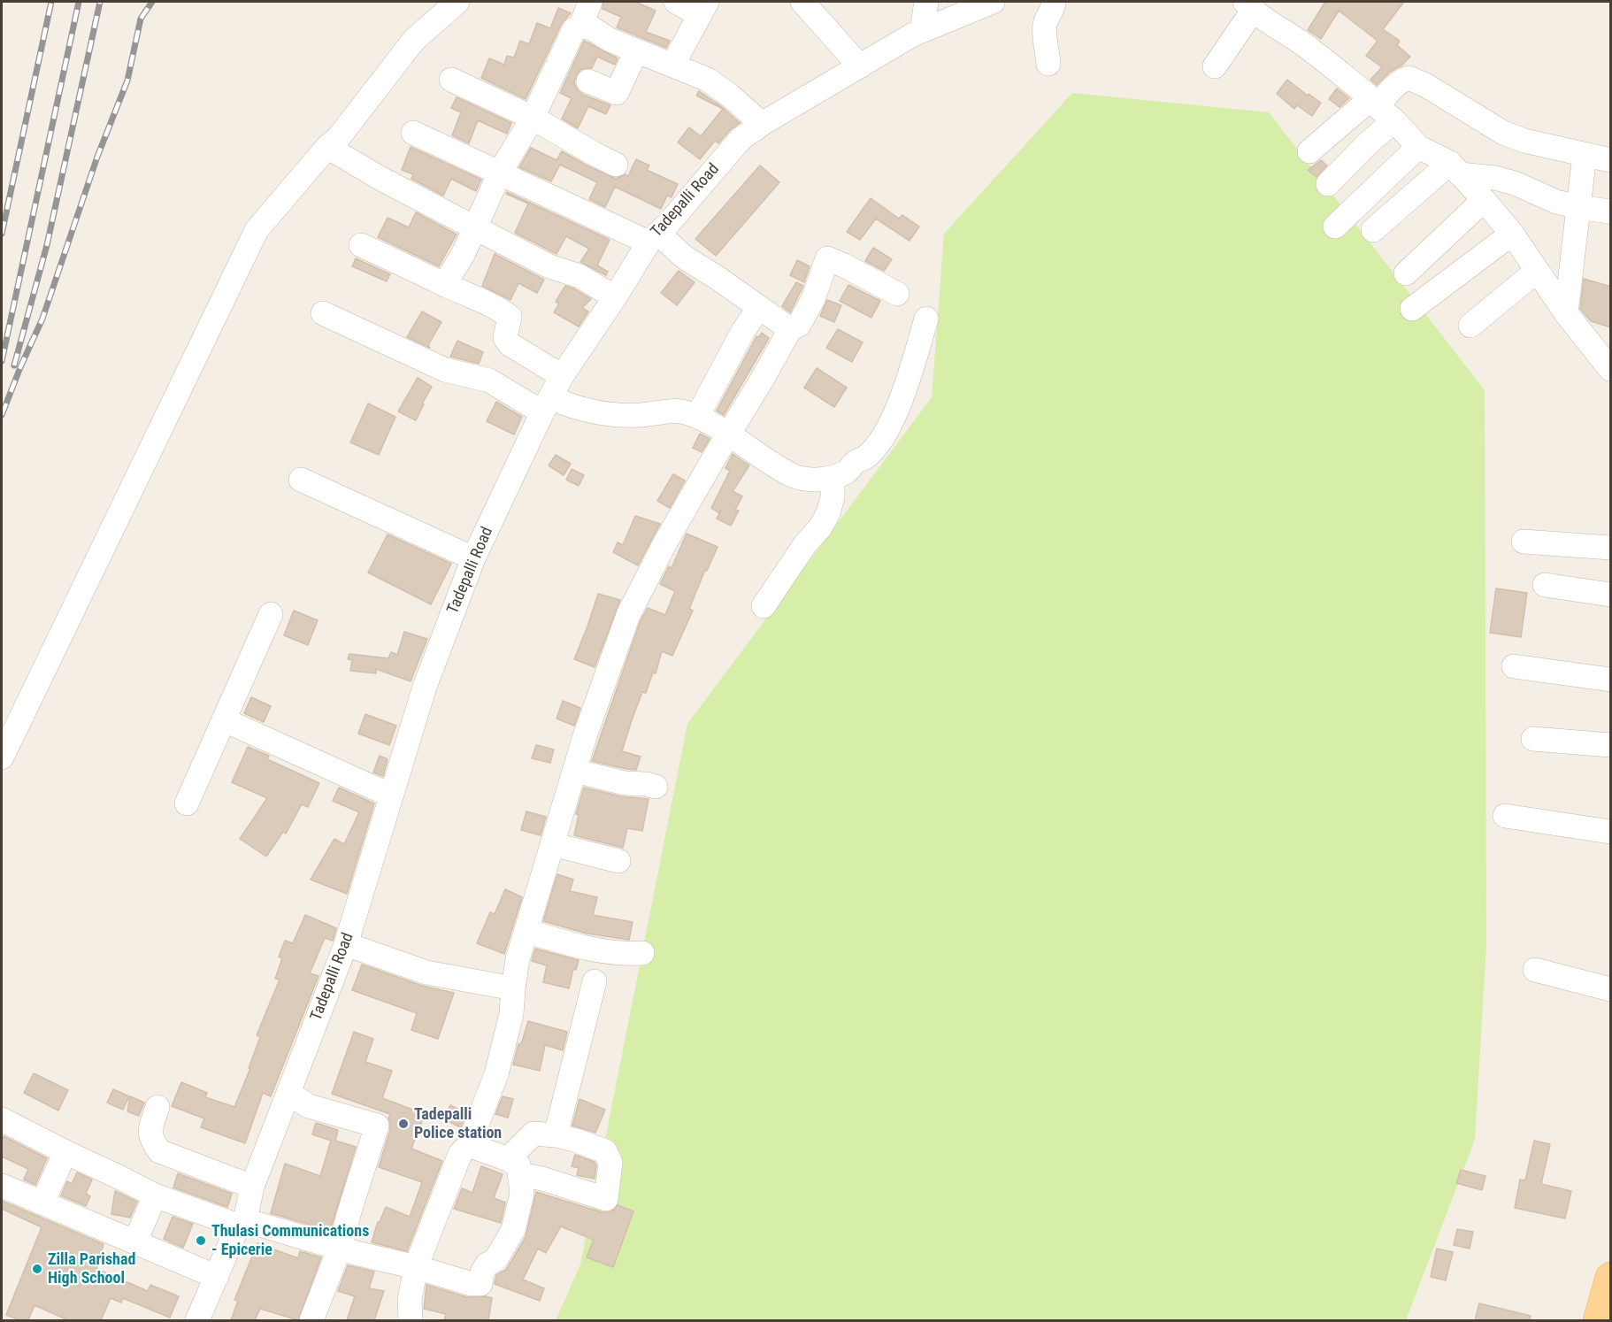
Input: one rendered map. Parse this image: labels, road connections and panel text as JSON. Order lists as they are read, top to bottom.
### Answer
{
  "streets": {
    "street": ["Tadepalli Road"]
  },
  "places": ["Tadepalli Police station", "Thulasi Communications - Epicerie", "Zilla Parishad High School"]
}
